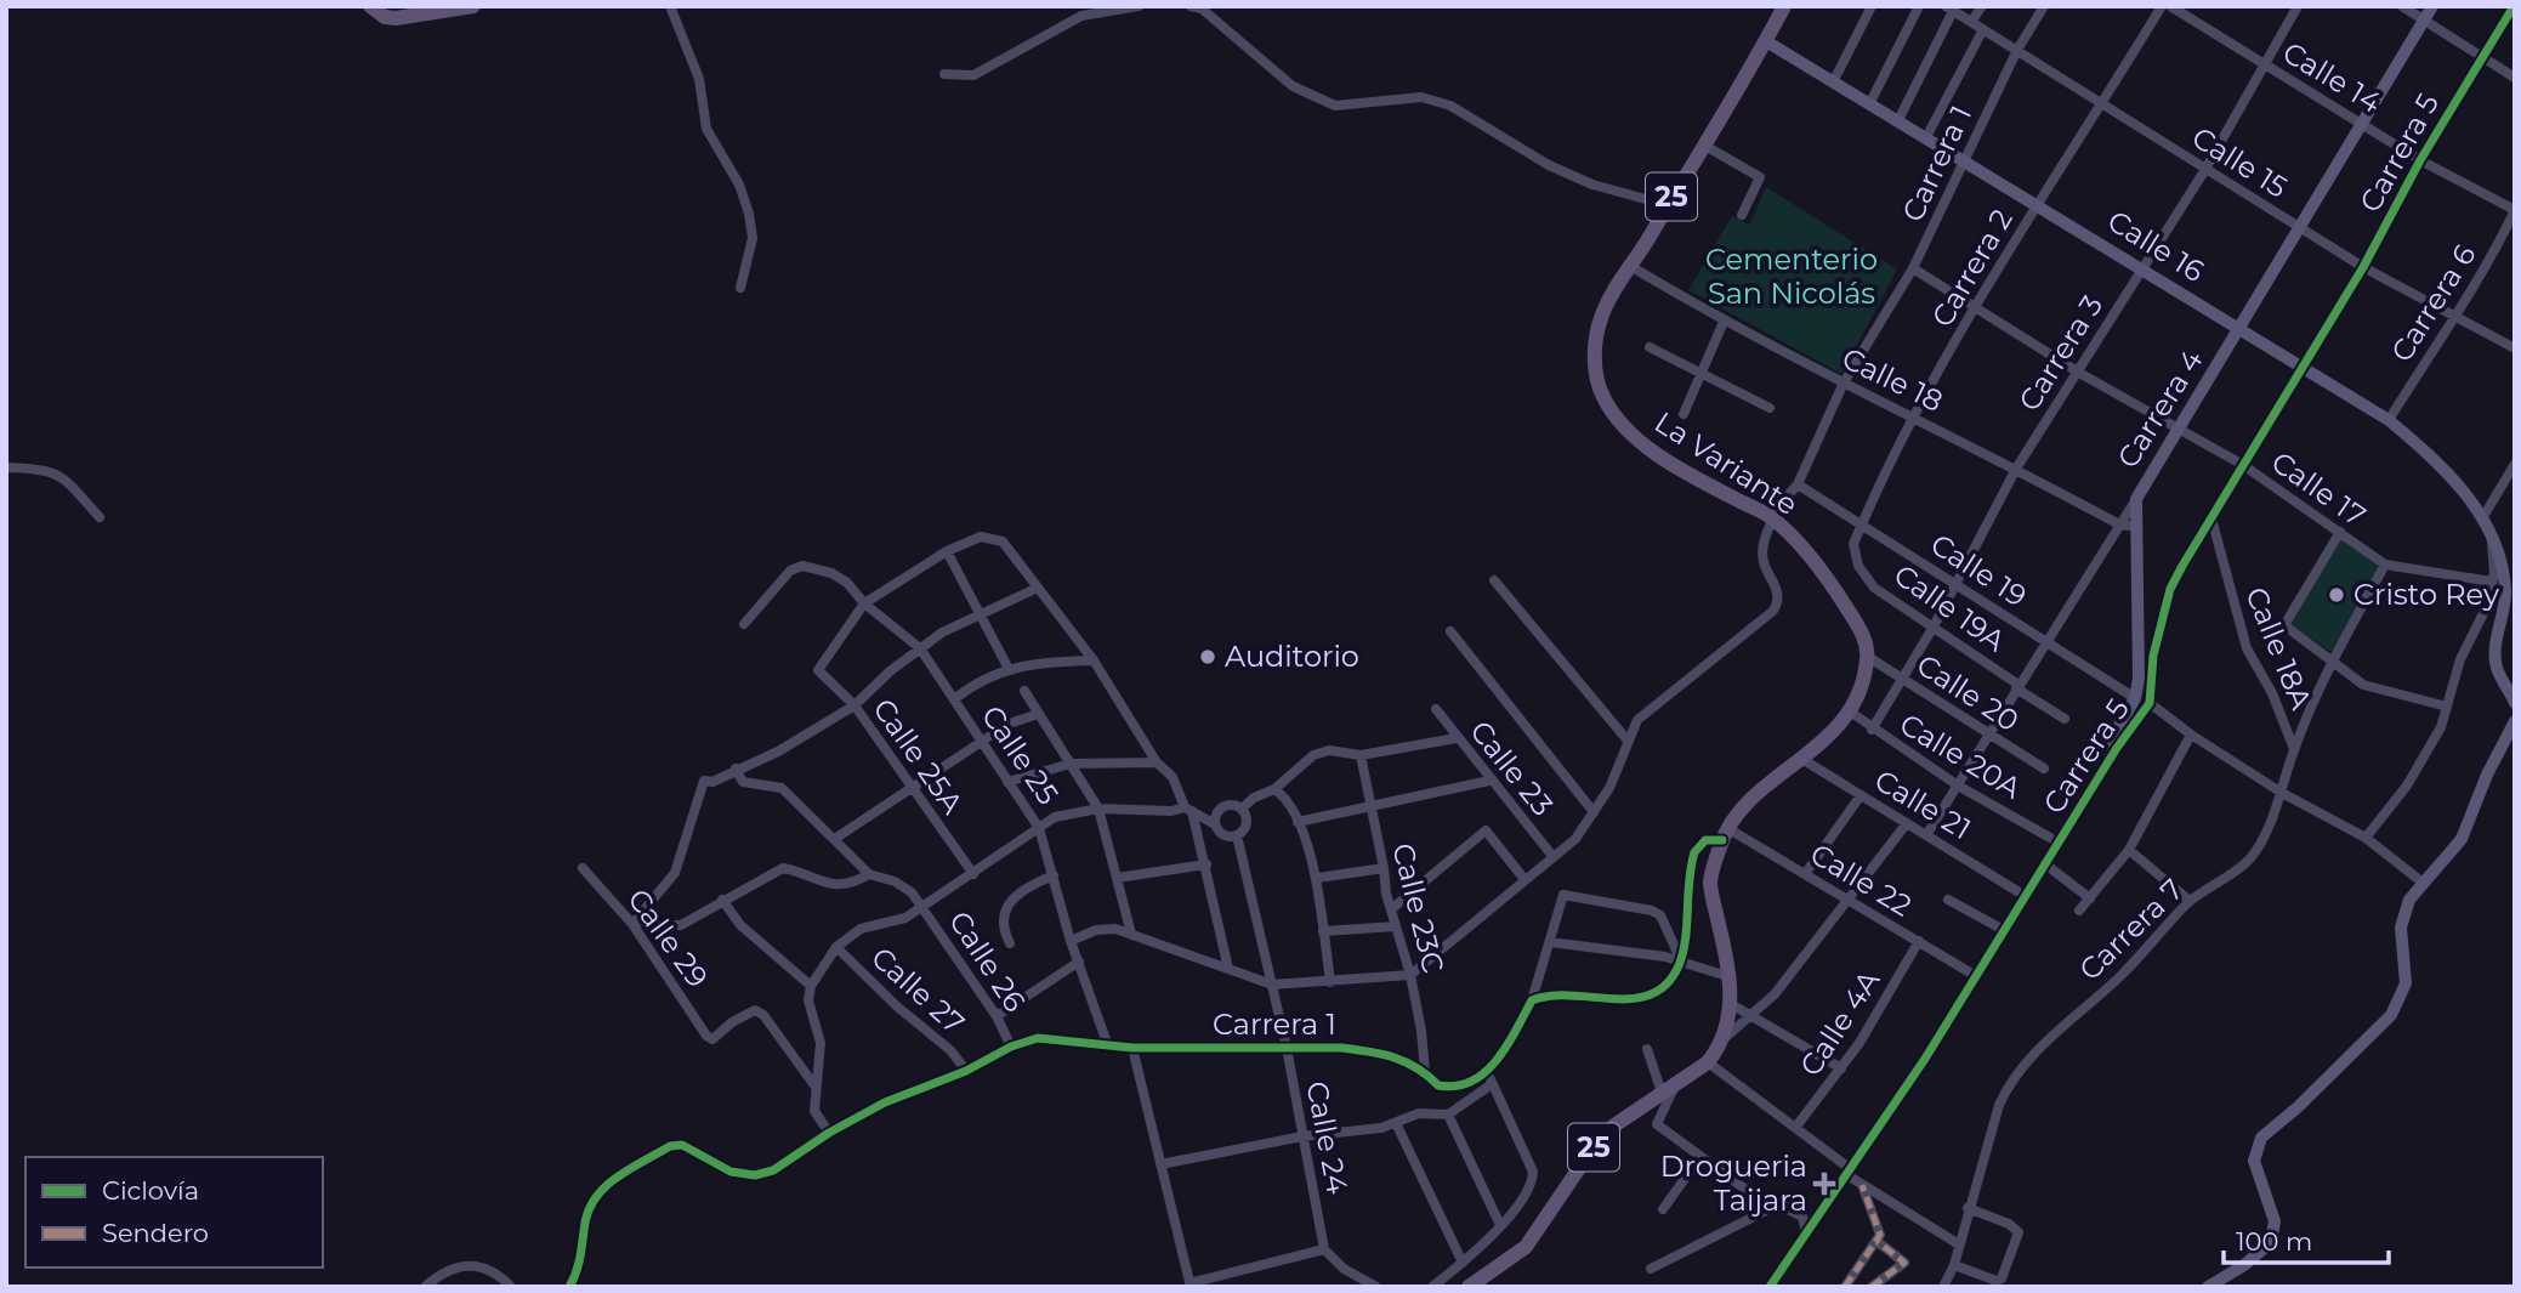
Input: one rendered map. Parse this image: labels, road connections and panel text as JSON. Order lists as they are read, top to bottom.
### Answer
{
  "streets": {
    "main road": ["25", "La Variante"],
    "street": [
      "Calle 14",
      "Carrera 5",
      "Calle 15",
      "Carrera 1",
      "Calle 16",
      "Carrera 2",
      "Carrera 6",
      "Carrera 3",
      "Calle 18",
      "Carrera 4",
      "Calle 17",
      "Calle 19",
      "Calle 19A",
      "Calle 18A",
      "Calle 20",
      "Calle 25",
      "Calle 25A",
      "Calle 20A",
      "Calle 23",
      "Calle 21",
      "Calle 22",
      "Calle 23C",
      "Carrera 7",
      "Calle 29",
      "Calle 26",
      "Calle 27",
      "Calle 4A",
      "Calle 24"
    ]
  },
  "crossings": [
    ["Calle 14", "Carrera 5"],
    ["Calle 14", "Carrera 6"],
    ["Calle 14", "Carrera 3"],
    ["Calle 14", "Carrera 4"],
    ["Carrera 5", "Calle 15"],
    ["Carrera 5", "Calle 16"],
    ["Carrera 5", "Calle 18"],
    ["Carrera 5", "Carrera 4"],
    ["Carrera 5", "Calle 17"],
    ["Carrera 5", "Calle 19"],
    ["Carrera 5", "Calle 18A"],
    ["Carrera 5", "Calle 20A"],
    ["Carrera 5", "Calle 21"],
    ["Carrera 5", "Calle 22"],
    ["Calle 15", "Carrera 1"],
    ["Calle 15", "Carrera 2"],
    ["Calle 15", "Carrera 6"],
    ["Calle 15", "Carrera 3"],
    ["Calle 15", "Carrera 4"],
    ["Carrera 1", "Calle 16"],
    ["Carrera 1", "Calle 18"],
    ["Carrera 1", "La Variante"],
    ["Carrera 1", "Calle 17"],
    ["Carrera 1", "Calle 19"],
    ["Carrera 1", "Calle 25"],
    ["Carrera 1", "Calle 23C"],
    ["Carrera 1", "Calle 26"],
    ["Carrera 1", "Calle 27"],
    ["Carrera 1", "Calle 24"],
    ["25", "La Variante"],
    ["25", "Calle 20"],
    ["25", "Calle 20A"],
    ["25", "Calle 21"],
    ["25", "Calle 22"],
    ["Calle 16", "Carrera 2"],
    ["Calle 16", "Carrera 6"],
    ["Calle 16", "Carrera 3"],
    ["Calle 16", "Carrera 4"],
    ["Calle 16", "La Variante"],
    ["Carrera 2", "Calle 18"],
    ["Carrera 2", "Calle 17"],
    ["Carrera 2", "Calle 19"],
    ["Carrera 2", "Calle 19A"],
    ["Carrera 3", "Calle 18"],
    ["Carrera 3", "Calle 17"],
    ["Carrera 3", "Calle 19"],
    ["Carrera 3", "Calle 19A"],
    ["Carrera 3", "Calle 20"],
    ["Carrera 3", "Calle 20A"],
    ["Calle 18", "Carrera 4"],
    ["Calle 18", "La Variante"],
    ["Carrera 4", "Calle 17"],
    ["Carrera 4", "Calle 19"],
    ["Carrera 4", "Calle 19A"],
    ["Carrera 4", "Calle 20"],
    ["Carrera 4", "Calle 20A"],
    ["Carrera 4", "Calle 21"],
    ["La Variante", "Calle 20"],
    ["Calle 17", "Carrera 7"],
    ["Calle 18A", "Carrera 7"],
    ["Calle 25", "Calle 25A"],
    ["Calle 22", "Calle 4A"]
  ],
  "parks": ["Cementerio San Nicolás"],
  "places": {
    "other": ["Cristo Rey", "Auditorio"],
    "health": ["Drogueria Taijara"]
  },
  "legend": ["Ciclovía", "Sendero"],
  "scale_bar": "100 m"
}
